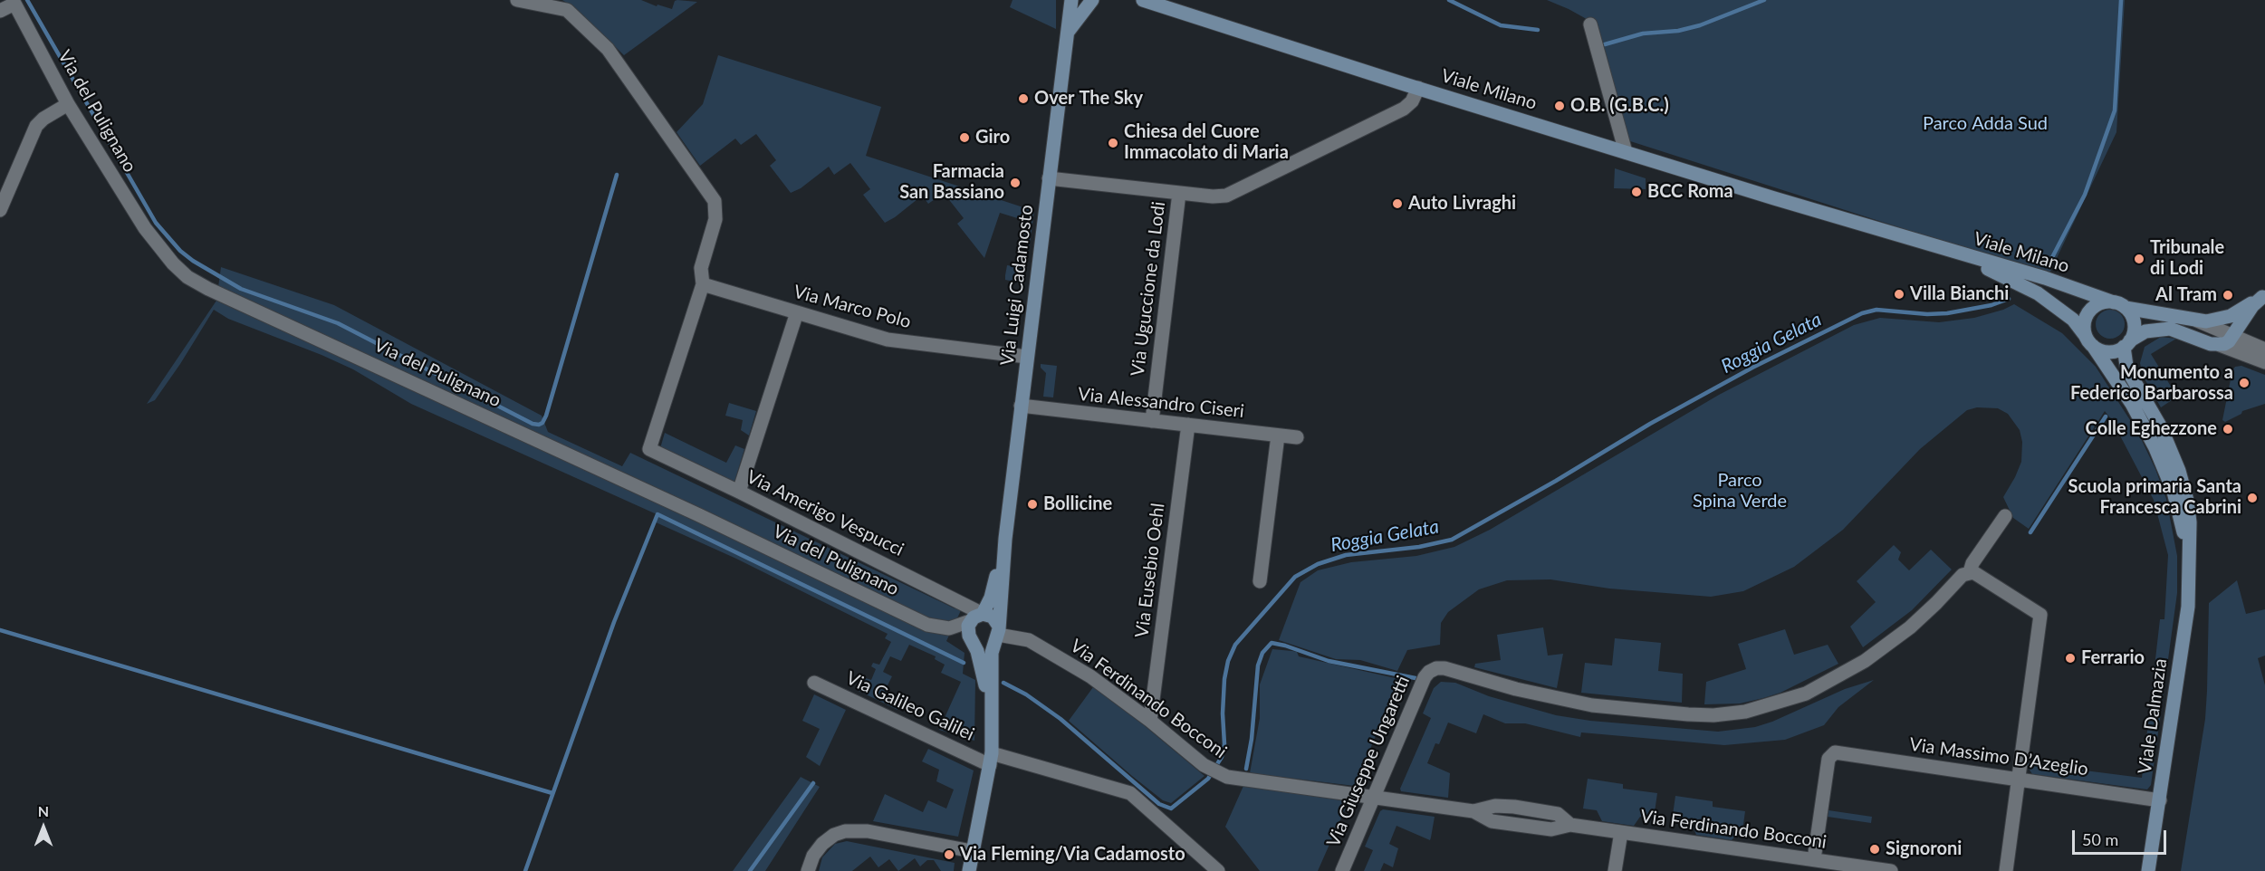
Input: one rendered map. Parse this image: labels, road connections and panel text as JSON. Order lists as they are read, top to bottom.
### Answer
{
  "streets": {
    "street": [
      "Viale Milano",
      "Via del Pulignano",
      "Via Luigi Cadamosto",
      "Via Uguccione da Lodi",
      "Via Marco Polo",
      "Via Alessandro Ciseri",
      "Via Amerigo Vespucci",
      "Via Eusebio Oehl",
      "Via Ferdinando Bocconi",
      "Via Galileo Galilei",
      "Viale Dalmazia",
      "Via Massimo D’Azeglio",
      "Via Giuseppe Ungaretti"
    ]
  },
  "crossings": [
    ["Viale Milano", "Viale Dalmazia"],
    ["Via del Pulignano", "Via Luigi Cadamosto"],
    ["Via del Pulignano", "Via Amerigo Vespucci"],
    ["Via del Pulignano", "Via Ferdinando Bocconi"],
    ["Via Luigi Cadamosto", "Via Marco Polo"],
    ["Via Luigi Cadamosto", "Via Alessandro Ciseri"],
    ["Via Luigi Cadamosto", "Via Amerigo Vespucci"],
    ["Via Luigi Cadamosto", "Via Ferdinando Bocconi"],
    ["Via Uguccione da Lodi", "Via Alessandro Ciseri"],
    ["Via Marco Polo", "Via Amerigo Vespucci"],
    ["Via Alessandro Ciseri", "Via Eusebio Oehl"],
    ["Via Amerigo Vespucci", "Via Ferdinando Bocconi"],
    ["Via Eusebio Oehl", "Via Ferdinando Bocconi"],
    ["Via Ferdinando Bocconi", "Via Massimo D’Azeglio"],
    ["Via Ferdinando Bocconi", "Via Giuseppe Ungaretti"],
    ["Viale Dalmazia", "Via Massimo D’Azeglio"]
  ],
  "water": ["Roggia Gelata"],
  "parks": ["Parco Adda Sud", "Parco Spina Verde"],
  "places": [
    "Over The Sky",
    "O.B. (G.B.C.)",
    "Giro",
    "Chiesa del Cuore Immacolato di Maria",
    "Farmacia San Bassiano",
    "BCC Roma",
    "Auto Livraghi",
    "Tribunale di Lodi",
    "Villa Bianchi",
    "Al Tram",
    "Monumento a Federico Barbarossa",
    "Colle Eghezzone",
    "Scuola primaria Santa Francesca Cabrini",
    "Bollicine",
    "Ferrario",
    "Signoroni",
    "Via Fleming/Via Cadamosto"
  ],
  "scale_bar": "50 m",
  "north": "top"
}
